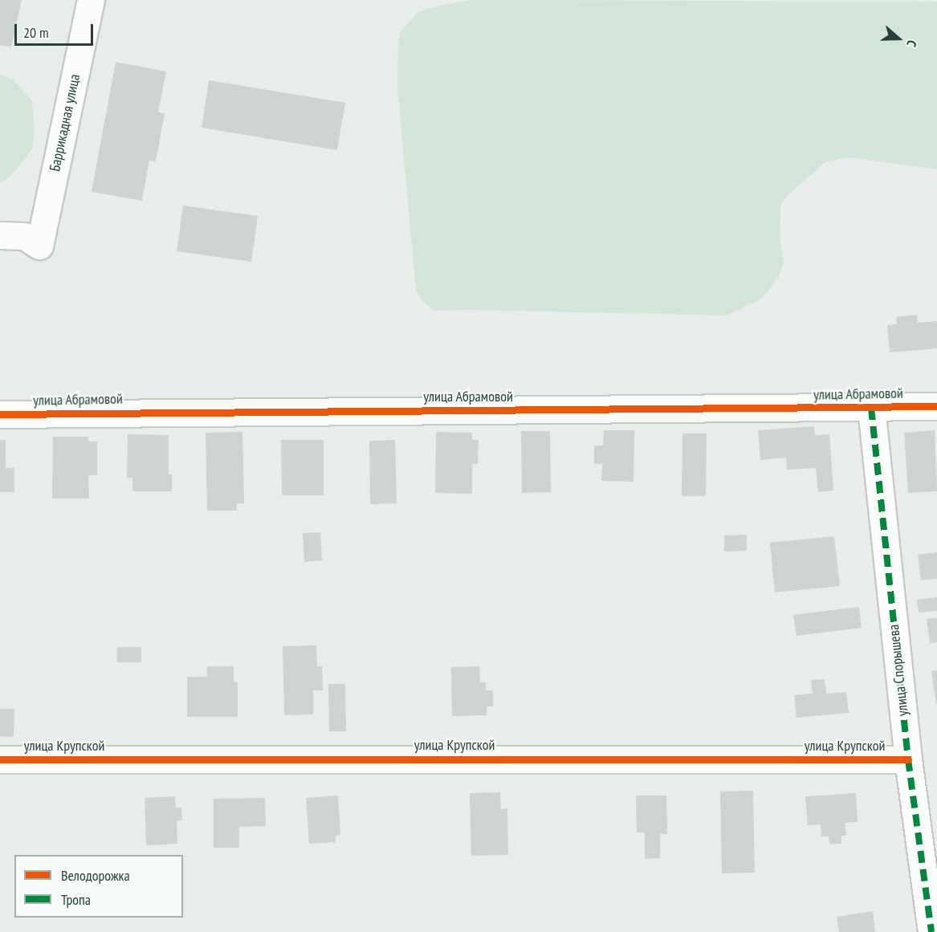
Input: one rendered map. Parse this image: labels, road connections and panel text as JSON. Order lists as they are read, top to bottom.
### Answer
{
  "streets": {
    "street": [
      "Баррикадная улица",
      "улица Абрамовой",
      "улица Спорышева",
      "улица Крупской"
    ]
  },
  "crossings": [
    ["улица Абрамовой", "улица Спорышева"],
    ["улица Спорышева", "улица Крупской"]
  ],
  "legend": ["Велодорожка", "Тропа"],
  "scale_bar": "20 m",
  "north": "right"
}
